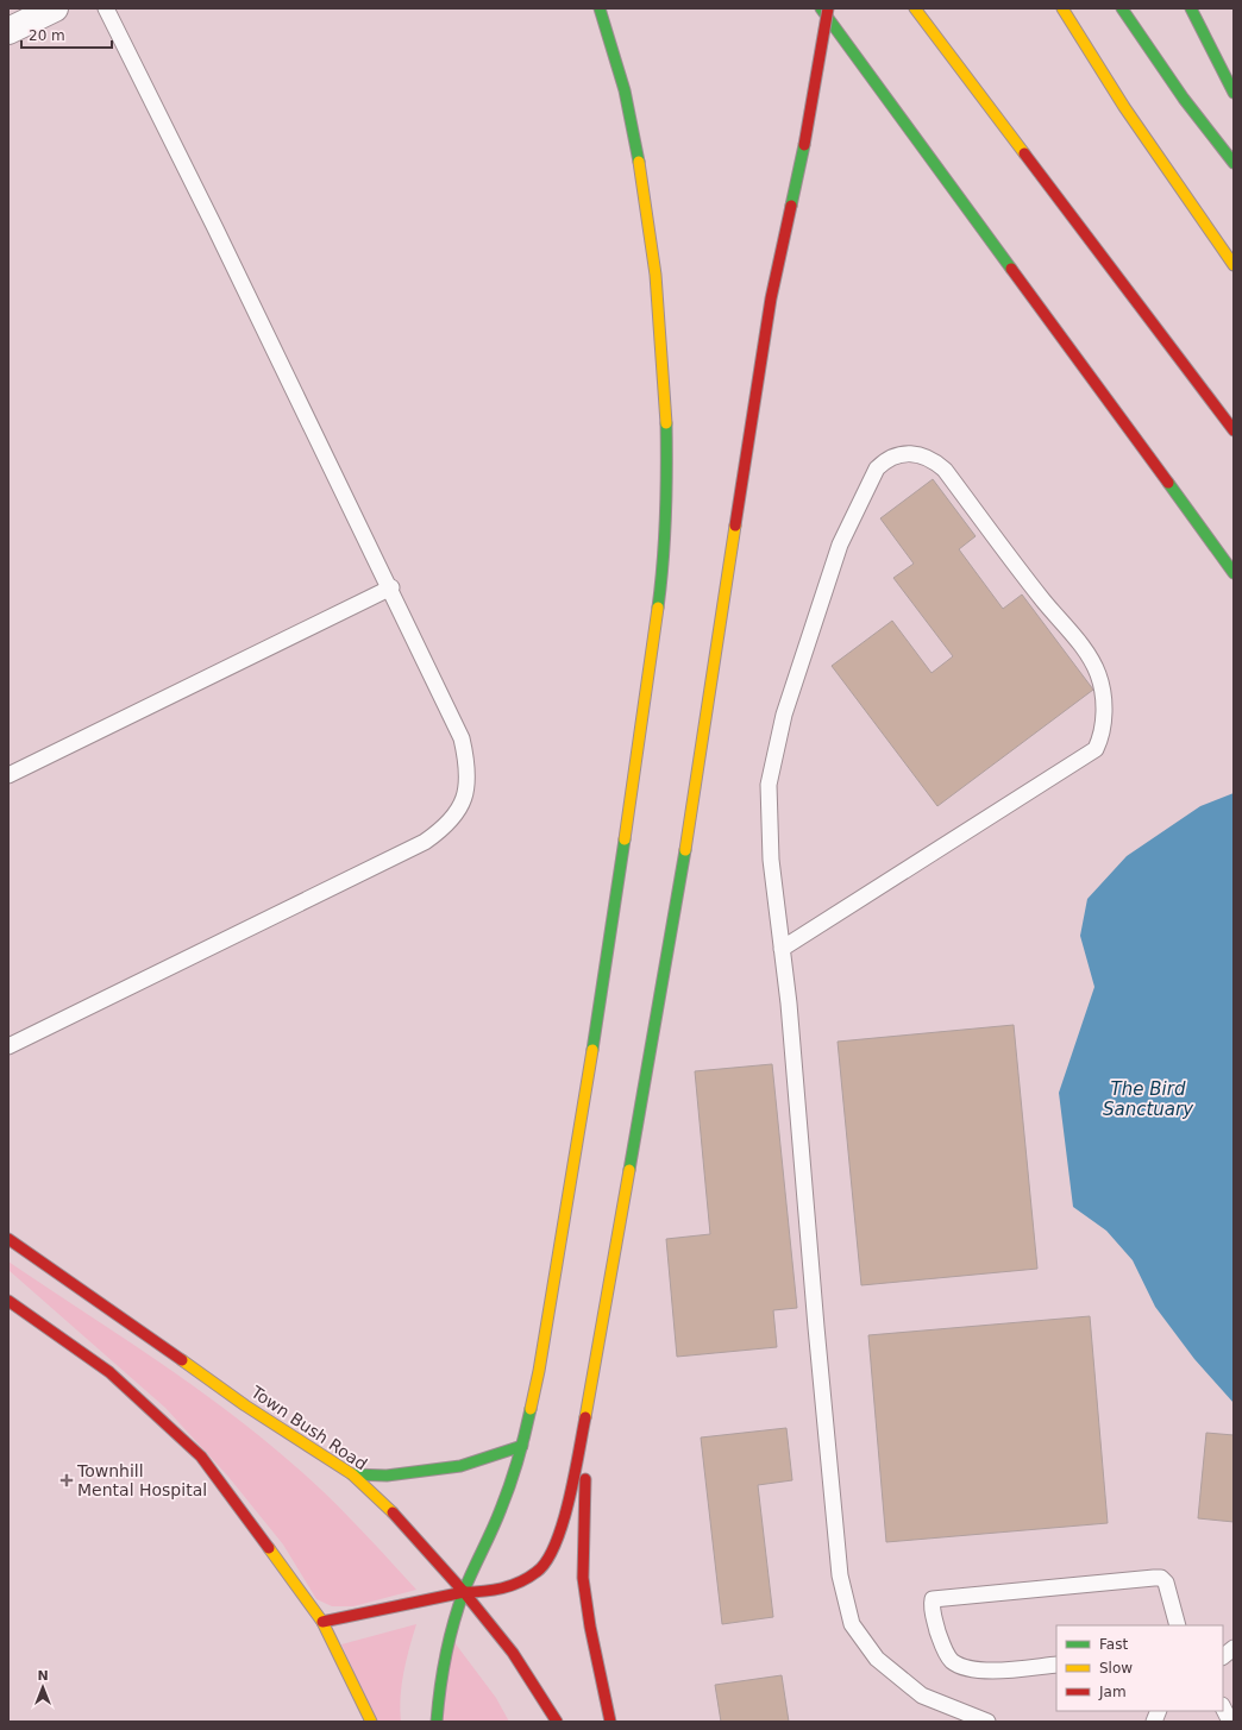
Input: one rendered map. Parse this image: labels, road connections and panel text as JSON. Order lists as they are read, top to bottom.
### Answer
{
  "streets": {
    "main road": ["Town Bush Road"]
  },
  "water": ["The Bird Sanctuary"],
  "places": {
    "health": ["Townhill Mental Hospital"]
  },
  "legend": ["Fast", "Slow", "Jam"],
  "scale_bar": "20 m",
  "north": "top"
}
